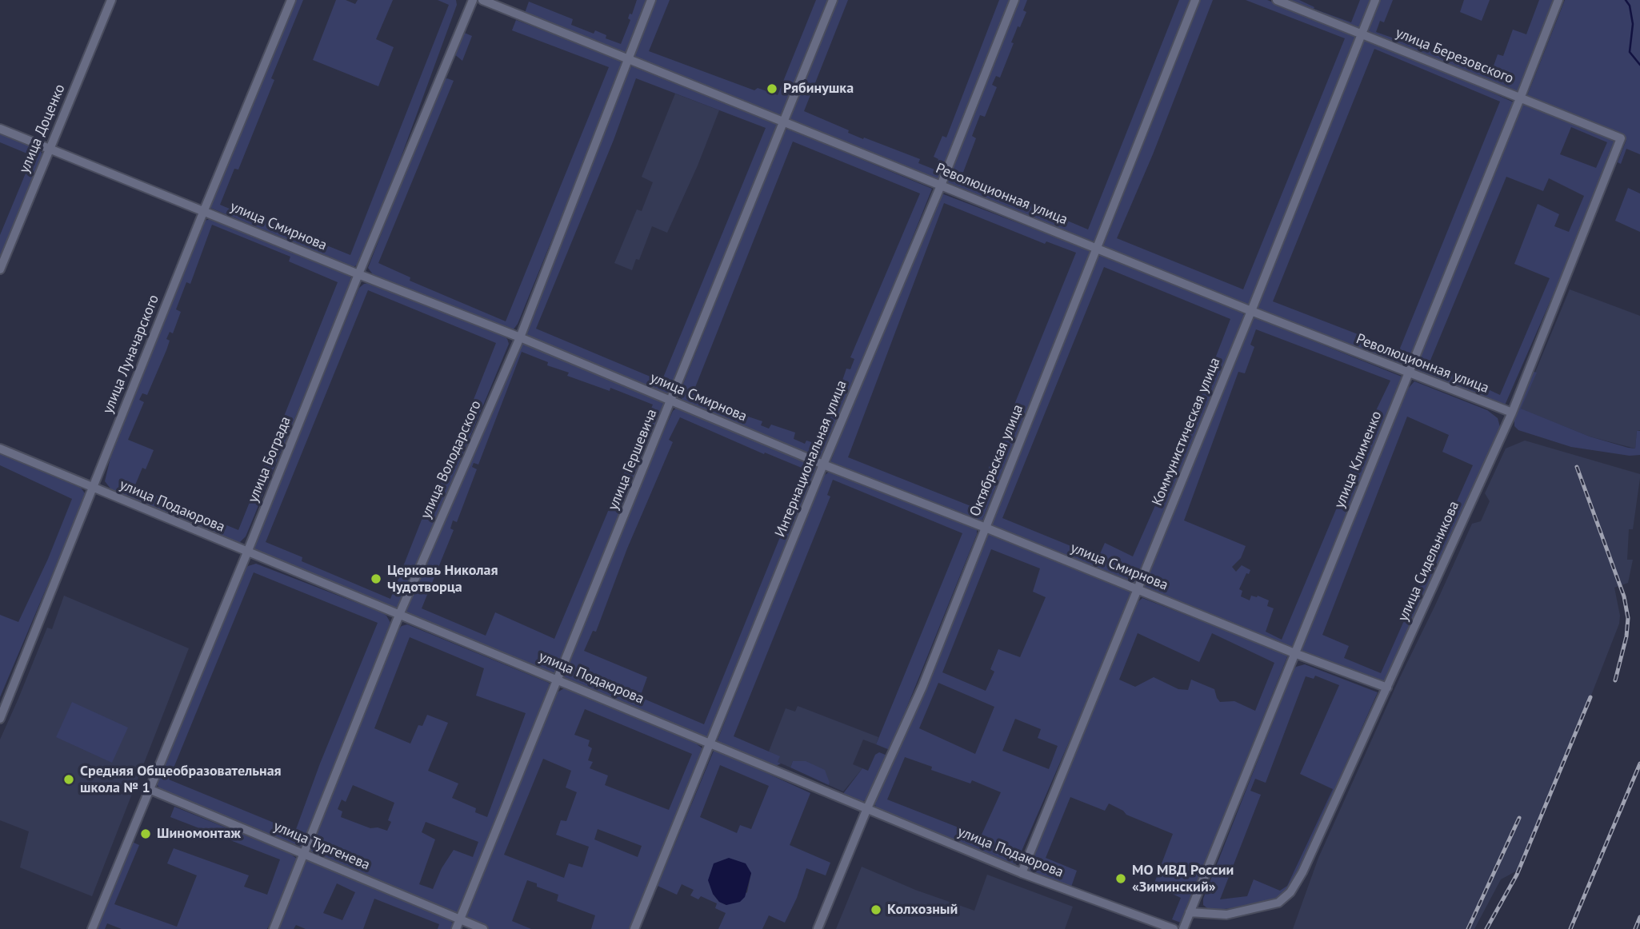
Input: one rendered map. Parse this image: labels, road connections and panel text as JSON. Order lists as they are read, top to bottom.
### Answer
{
  "streets": {
    "street": [
      "улица Березовского",
      "улица Доценко",
      "Революционная улица",
      "улица Смирнова",
      "улица Луначарского",
      "Коммунистическая улица",
      "Интернациональная улица",
      "улица Бограда",
      "улица Володарского",
      "улица Гершевича",
      "улица Клименко",
      "Октябрьская улица",
      "улица Подаюрова",
      "улица Сидельникова",
      "улица Тургенева"
    ]
  },
  "crossings": [
    ["улица Березовского", "Коммунистическая улица"],
    ["улица Березовского", "улица Клименко"],
    ["улица Березовского", "улица Сидельникова"],
    ["улица Доценко", "улица Смирнова"],
    ["Революционная улица", "Коммунистическая улица"],
    ["Революционная улица", "Интернациональная улица"],
    ["Революционная улица", "улица Володарского"],
    ["Революционная улица", "улица Гершевича"],
    ["Революционная улица", "улица Клименко"],
    ["Революционная улица", "Октябрьская улица"],
    ["Революционная улица", "улица Сидельникова"],
    ["улица Смирнова", "улица Луначарского"],
    ["улица Смирнова", "Коммунистическая улица"],
    ["улица Смирнова", "Интернациональная улица"],
    ["улица Смирнова", "улица Бограда"],
    ["улица Смирнова", "улица Володарского"],
    ["улица Смирнова", "улица Гершевича"],
    ["улица Смирнова", "улица Клименко"],
    ["улица Смирнова", "Октябрьская улица"],
    ["улица Смирнова", "улица Сидельникова"],
    ["улица Луначарского", "улица Подаюрова"],
    ["Коммунистическая улица", "улица Подаюрова"],
    ["Интернациональная улица", "улица Подаюрова"],
    ["улица Бограда", "улица Подаюрова"],
    ["улица Бограда", "улица Тургенева"],
    ["улица Володарского", "улица Подаюрова"],
    ["улица Володарского", "улица Тургенева"],
    ["улица Гершевича", "улица Подаюрова"],
    ["улица Гершевича", "улица Тургенева"],
    ["улица Клименко", "улица Сидельникова"],
    ["Октябрьская улица", "улица Подаюрова"]
  ],
  "places": [
    "Рябинушка",
    "Церковь Николая Чудотворца",
    "Средняя Общеобразовательная школа № 1",
    "Шиномонтаж",
    "МО МВД России «Зиминский»",
    "Колхозный"
  ]
}
